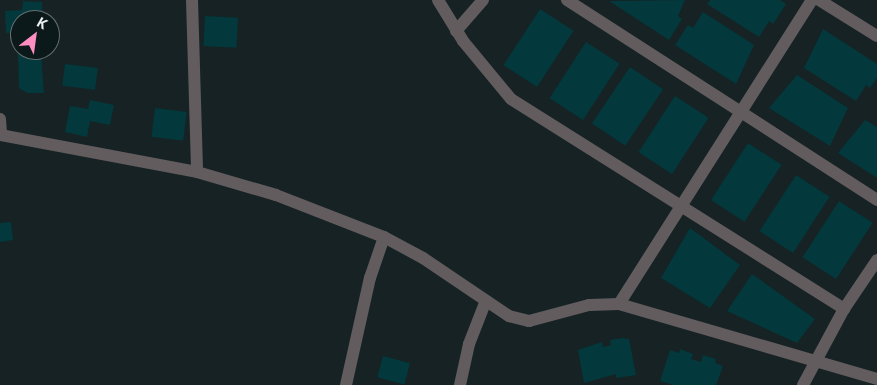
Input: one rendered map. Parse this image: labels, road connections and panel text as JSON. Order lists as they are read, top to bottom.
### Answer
{
  "north": "top right"
}
